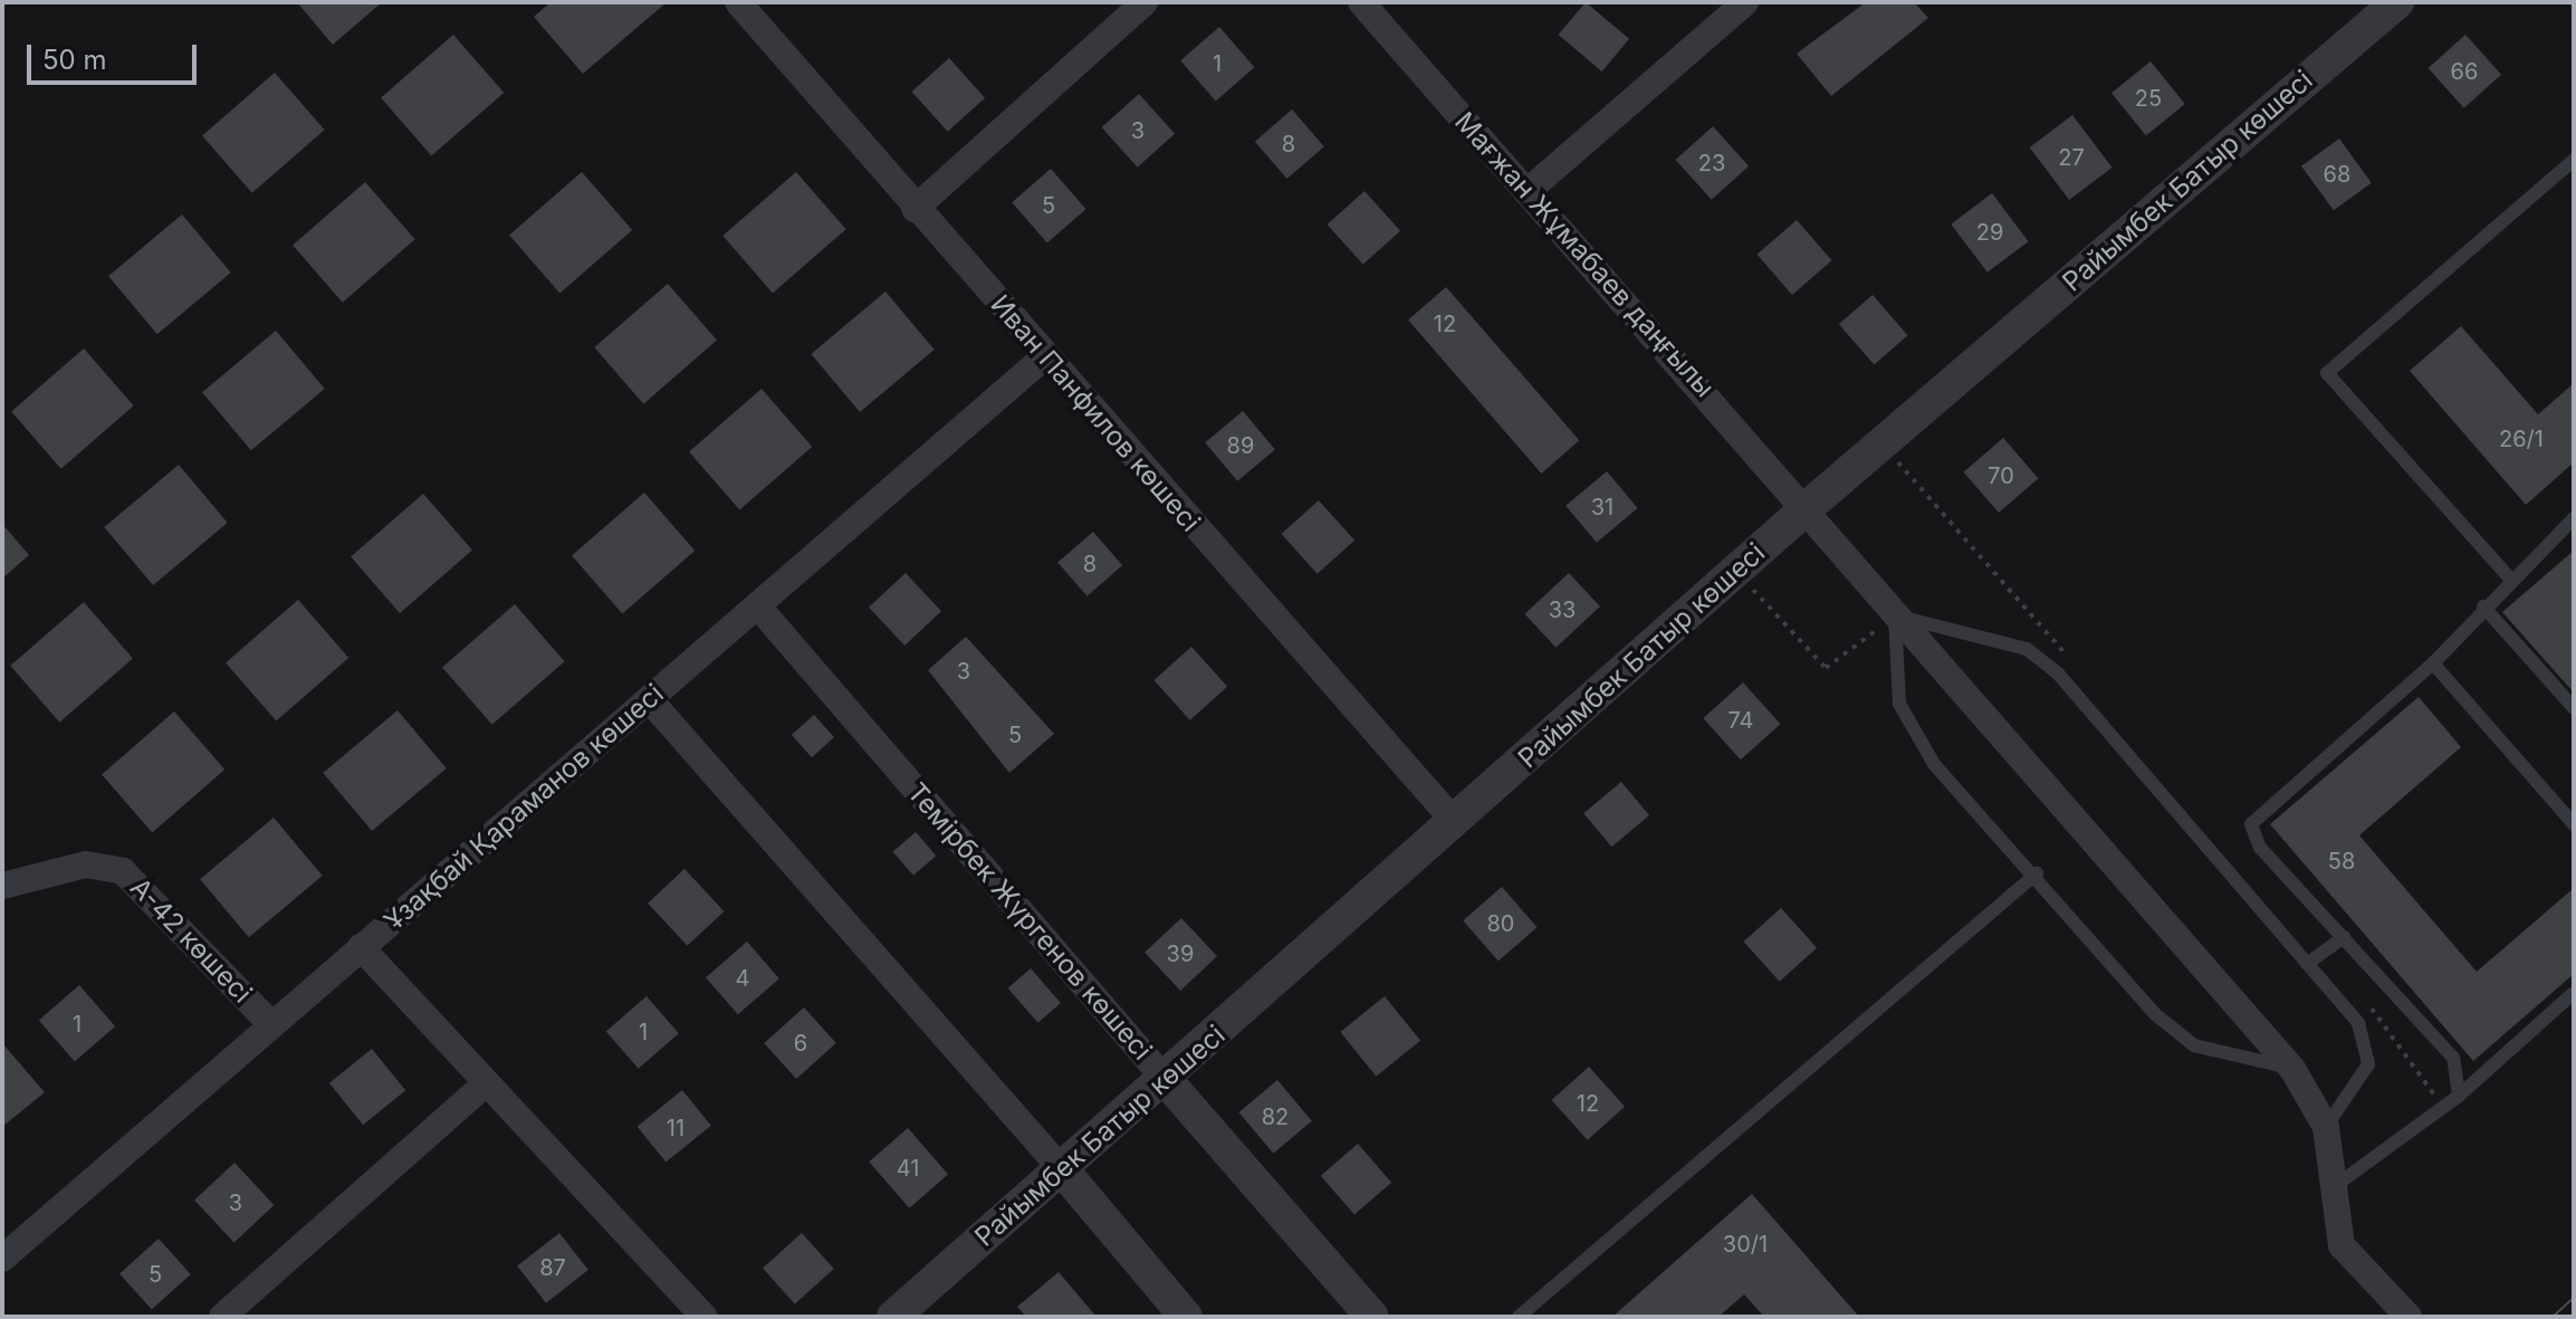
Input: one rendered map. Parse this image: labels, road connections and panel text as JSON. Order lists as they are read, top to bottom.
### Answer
{
  "streets": {
    "street": [
      "Райымбек Батыр көшесі",
      "Мағжан Жұмабаев даңғылы",
      "Иван Панфилов көшесі",
      "Ұзақбай Қараманов көшесі",
      "Темірбек Жүргенов көшесі",
      "А-42 көшесі"
    ]
  },
  "crossings": [
    ["Райымбек Батыр көшесі", "Мағжан Жұмабаев даңғылы"],
    ["Райымбек Батыр көшесі", "Иван Панфилов көшесі"],
    ["Райымбек Батыр көшесі", "Темірбек Жүргенов көшесі"],
    ["Иван Панфилов көшесі", "Ұзақбай Қараманов көшесі"],
    ["Ұзақбай Қараманов көшесі", "Темірбек Жүргенов көшесі"],
    ["Ұзақбай Қараманов көшесі", "А-42 көшесі"]
  ],
  "house_numbers": [
    "1",
    "66",
    "25",
    "3",
    "8",
    "27",
    "23",
    "68",
    "5",
    "29",
    "12",
    "26/1",
    "89",
    "70",
    "31",
    "8",
    "33",
    "3",
    "74",
    "5",
    "58",
    "80",
    "39",
    "4",
    "1",
    "1",
    "6",
    "12",
    "82",
    "11",
    "41",
    "3",
    "30/1",
    "87",
    "5"
  ],
  "scale_bar": "50 m"
}
